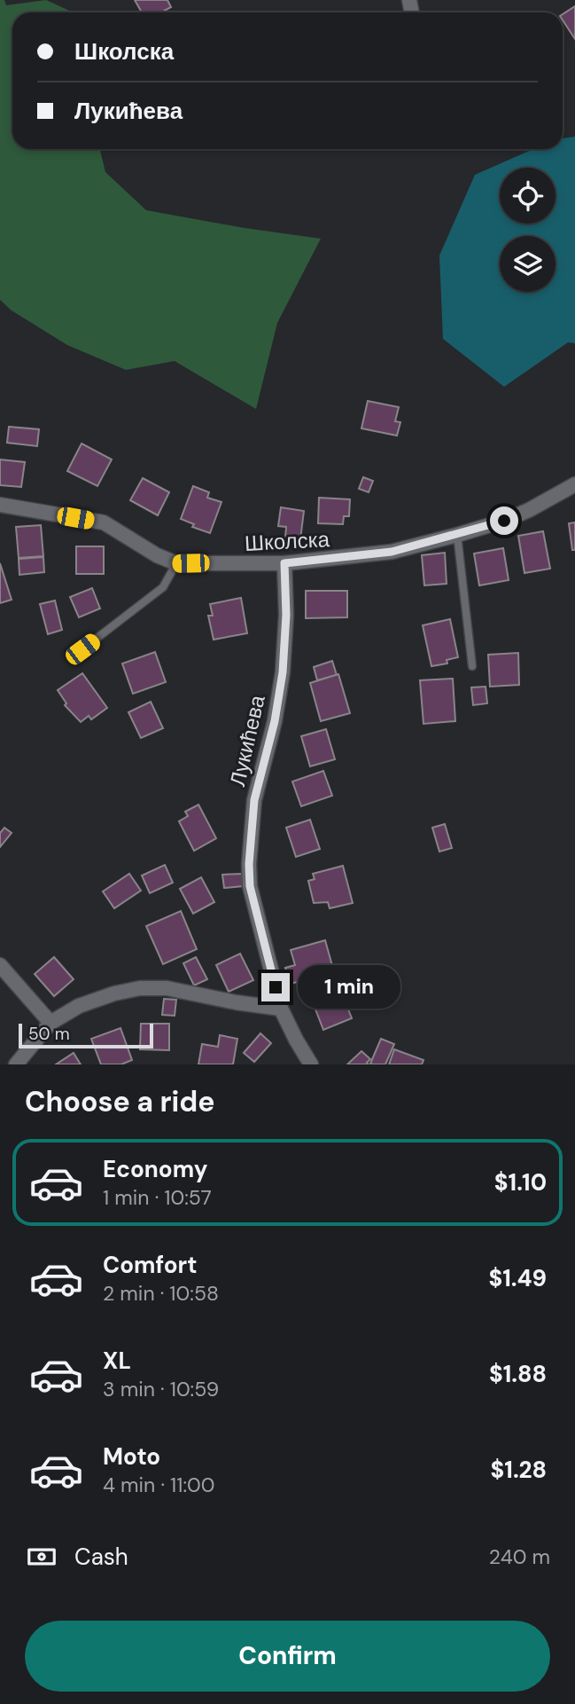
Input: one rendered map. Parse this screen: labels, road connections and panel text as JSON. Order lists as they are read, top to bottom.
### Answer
{
  "streets": {
    "street": ["Школска", "Лукићева"]
  },
  "crossings": [
    ["Школска", "Лукићева"]
  ],
  "scale_bar": "50 m",
  "page": {
    "banner": ["Школска", "Лукићева"],
    "bubble": "1 min",
    "scale": "50 m",
    "heading": "Choose a ride",
    "list": [
      {
        "name": "Economy",
        "note": "1 min · 10:57",
        "value": "$1.10"
      },
      {
        "name": "Comfort",
        "note": "2 min · 10:58",
        "value": "$1.49"
      },
      {
        "name": "XL",
        "note": "3 min · 10:59",
        "value": "$1.88"
      },
      {
        "name": "Moto",
        "note": "4 min · 11:00",
        "value": "$1.28"
      }
    ],
    "pay": ["Cash", "240 m"],
    "buttons": "Confirm"
  }
}
